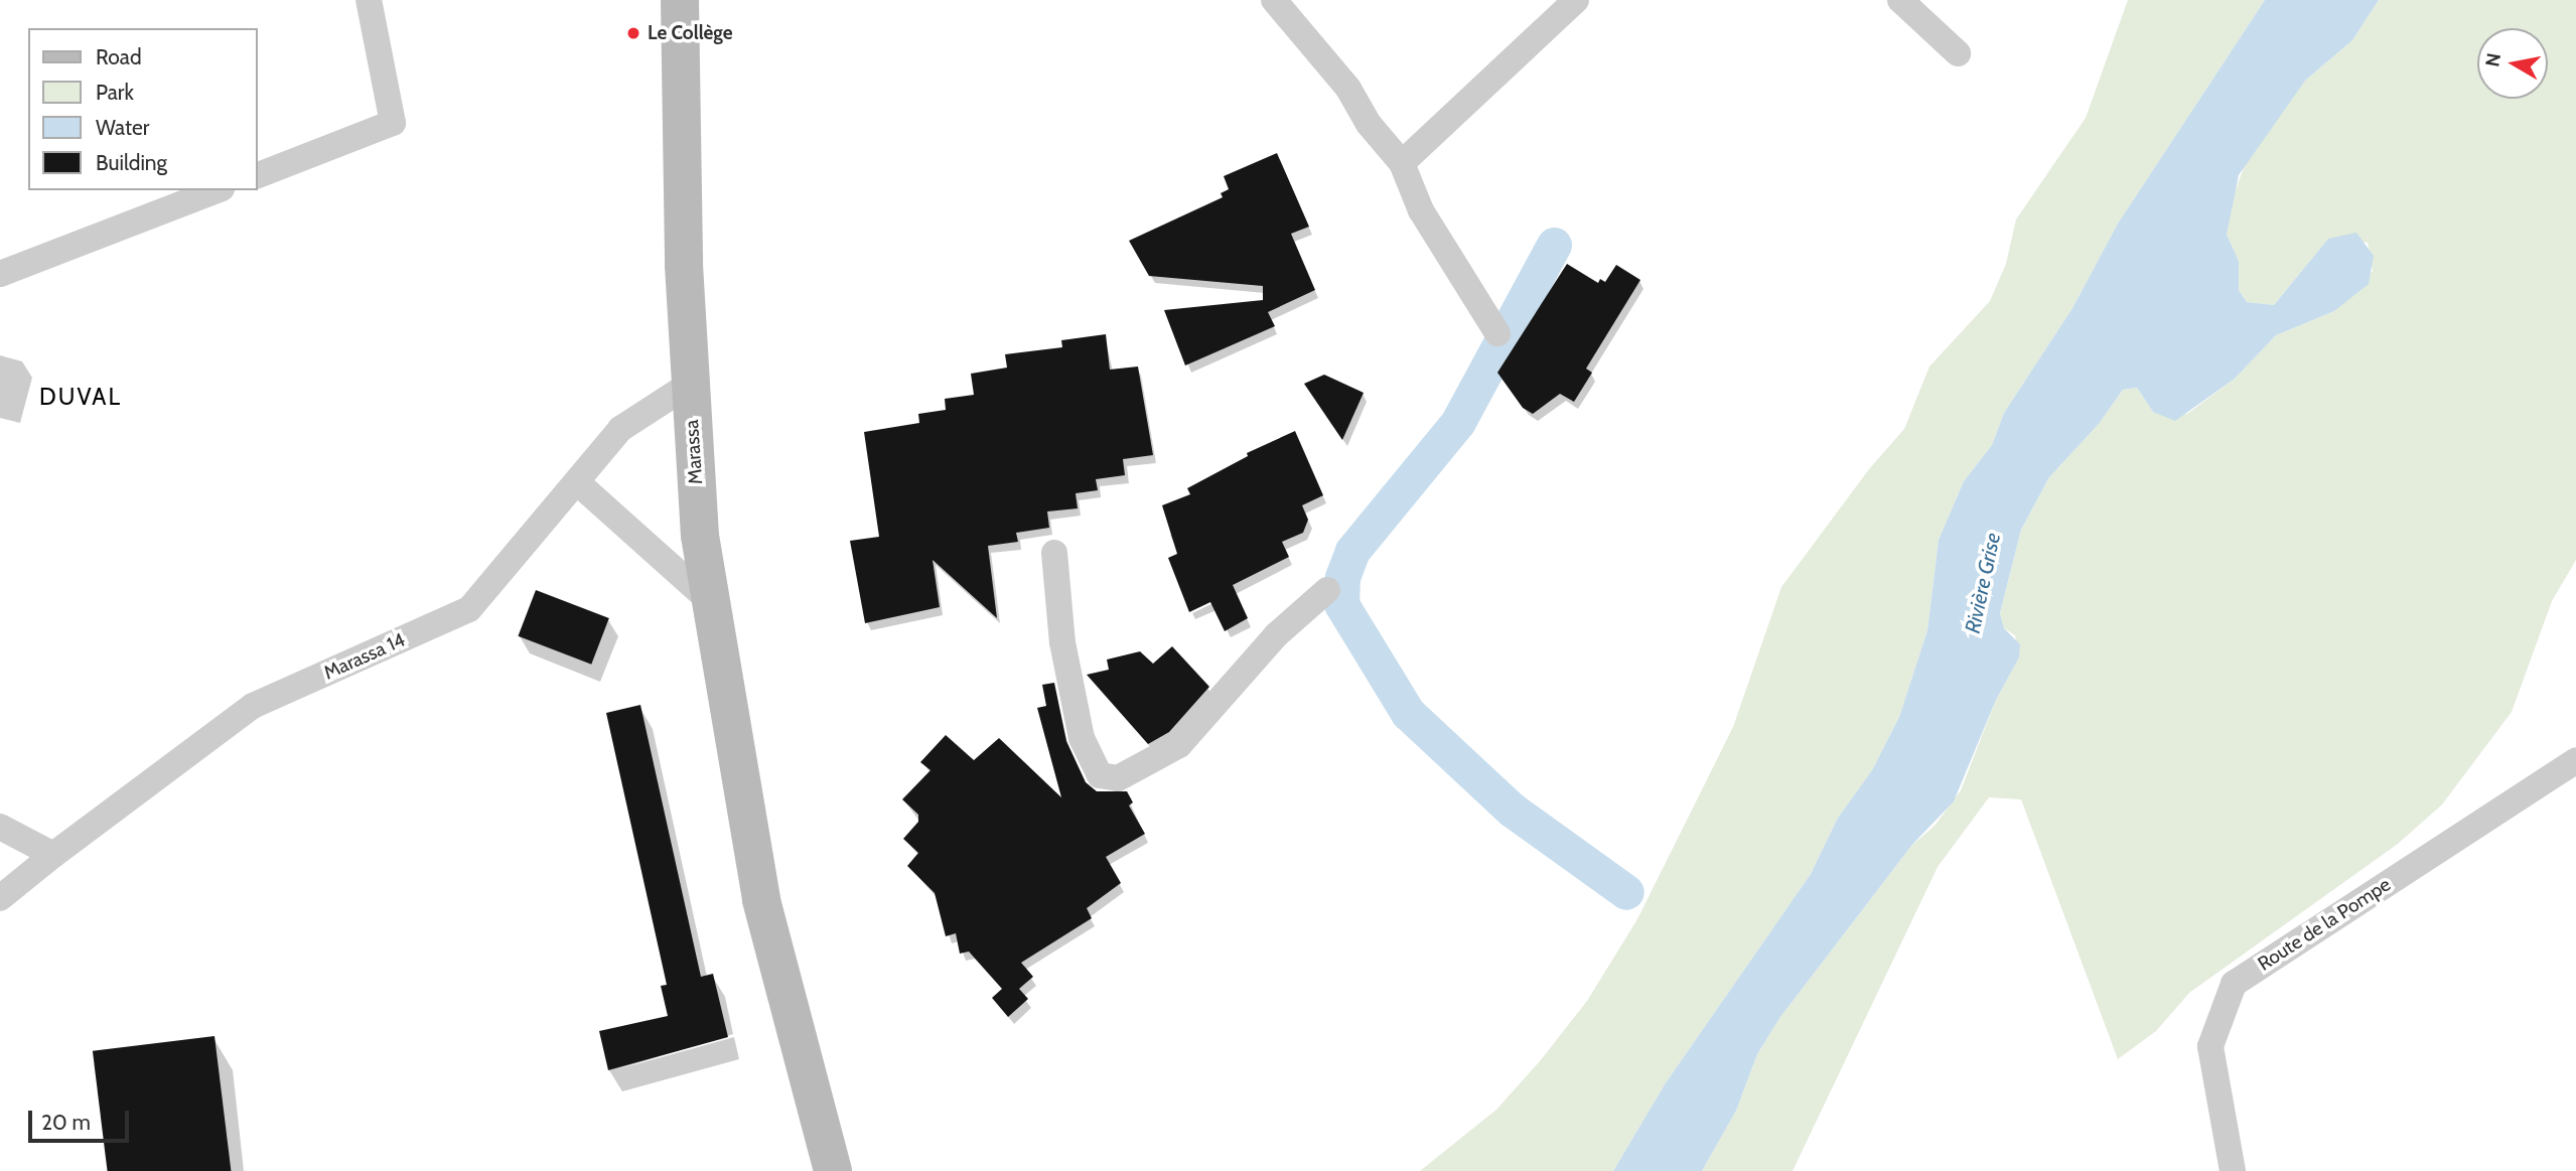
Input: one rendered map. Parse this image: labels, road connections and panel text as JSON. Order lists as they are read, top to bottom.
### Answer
{
  "streets": {
    "main road": ["Marassa"],
    "street": ["Marassa 14", "Route de la Pompe"]
  },
  "crossings": [
    ["Marassa", "Marassa 14"]
  ],
  "districts": ["DUVAL"],
  "water": ["Rivière Grise"],
  "places": ["Le Collège"],
  "legend": [
    "Road",
    "Park",
    "Water",
    "Building"
  ],
  "scale_bar": "20 m",
  "north": "left"
}
